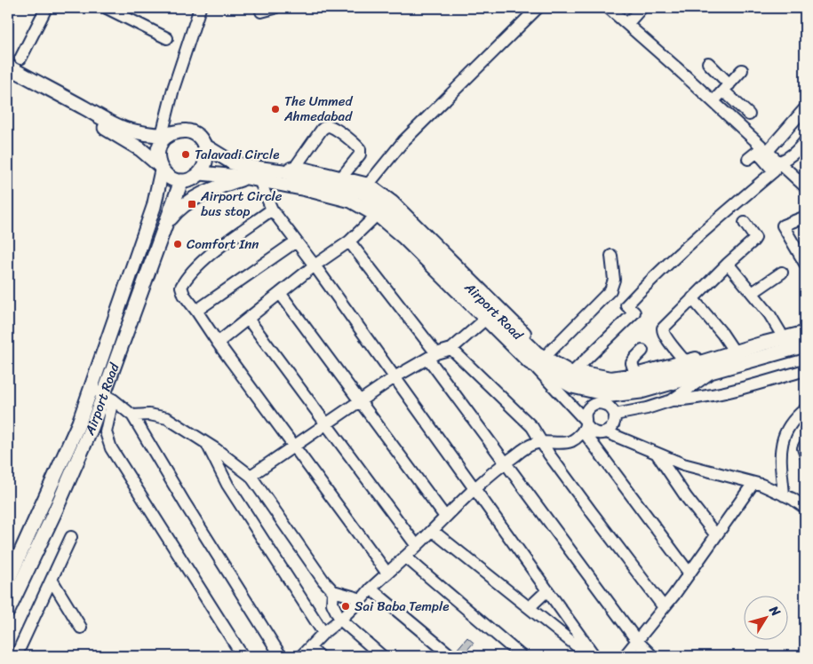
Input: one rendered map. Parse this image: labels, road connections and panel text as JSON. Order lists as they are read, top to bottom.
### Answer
{
  "streets": {
    "main road": ["Airport Road"]
  },
  "places": {
    "other": [
      "The Ummed Ahmedabad",
      "Talavadi Circle",
      "Comfort Inn",
      "Sai Baba Temple"
    ],
    "transit": ["Airport Circle bus stop"]
  },
  "north": "top right"
}
